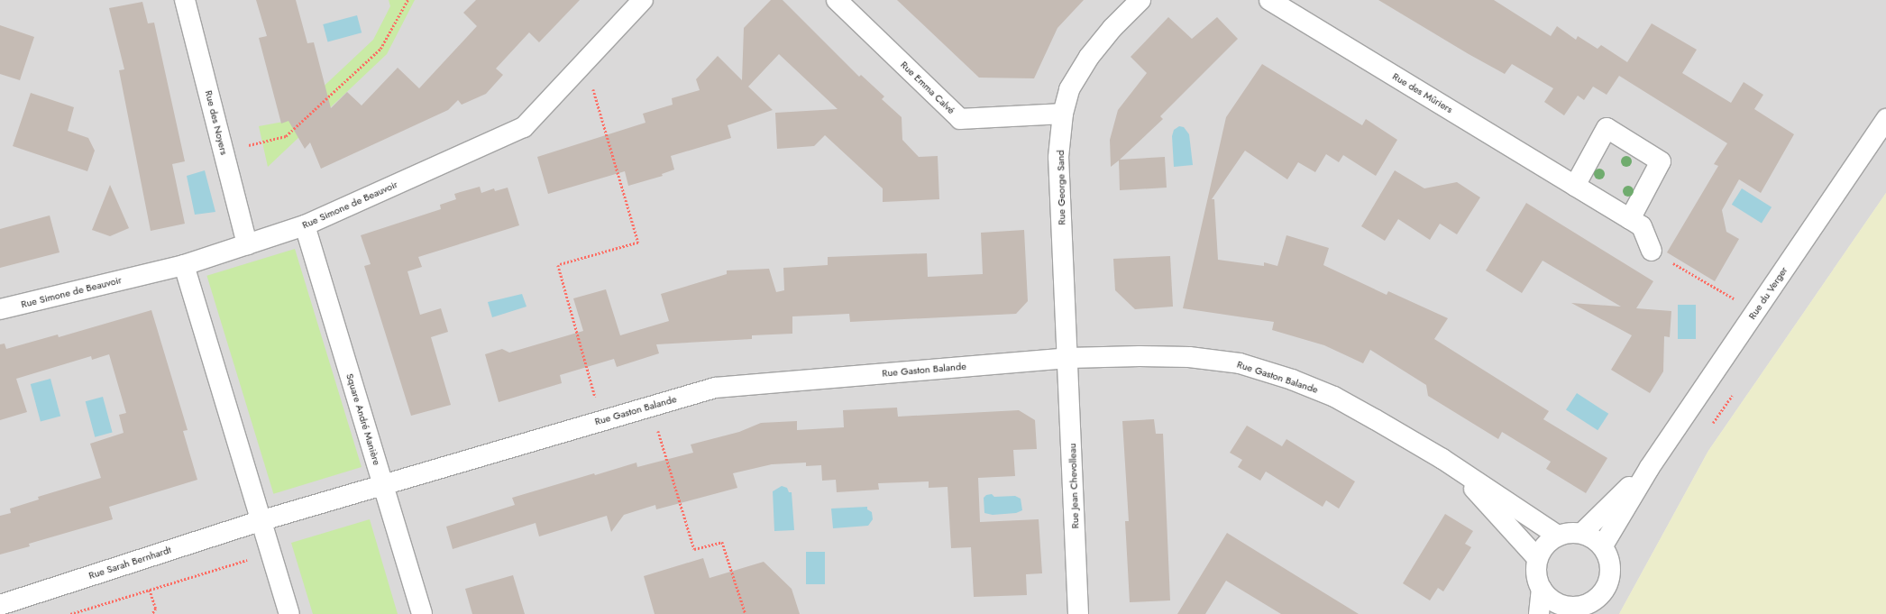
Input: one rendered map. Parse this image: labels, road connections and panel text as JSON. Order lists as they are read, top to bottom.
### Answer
{
  "streets": {
    "street": [
      "Rue Emma Calvé",
      "Rue des Mûriers",
      "Rue des Noyers",
      "Rue George Sand",
      "Rue Simone de Beauvoir",
      "Rue du Verger",
      "Rue Gaston Balande",
      "Square André Manière",
      "Rue Jean Chevolleau",
      "Rue Sarah Bernhardt"
    ]
  },
  "crossings": [
    ["Rue Emma Calvé", "Rue George Sand"],
    ["Rue des Noyers", "Rue Simone de Beauvoir"],
    ["Rue George Sand", "Rue Gaston Balande"],
    ["Rue George Sand", "Rue Jean Chevolleau"],
    ["Rue Simone de Beauvoir", "Square André Manière"],
    ["Rue du Verger", "Rue Gaston Balande"],
    ["Rue Gaston Balande", "Square André Manière"],
    ["Rue Gaston Balande", "Rue Jean Chevolleau"],
    ["Rue Gaston Balande", "Rue Sarah Bernhardt"]
  ]
}
